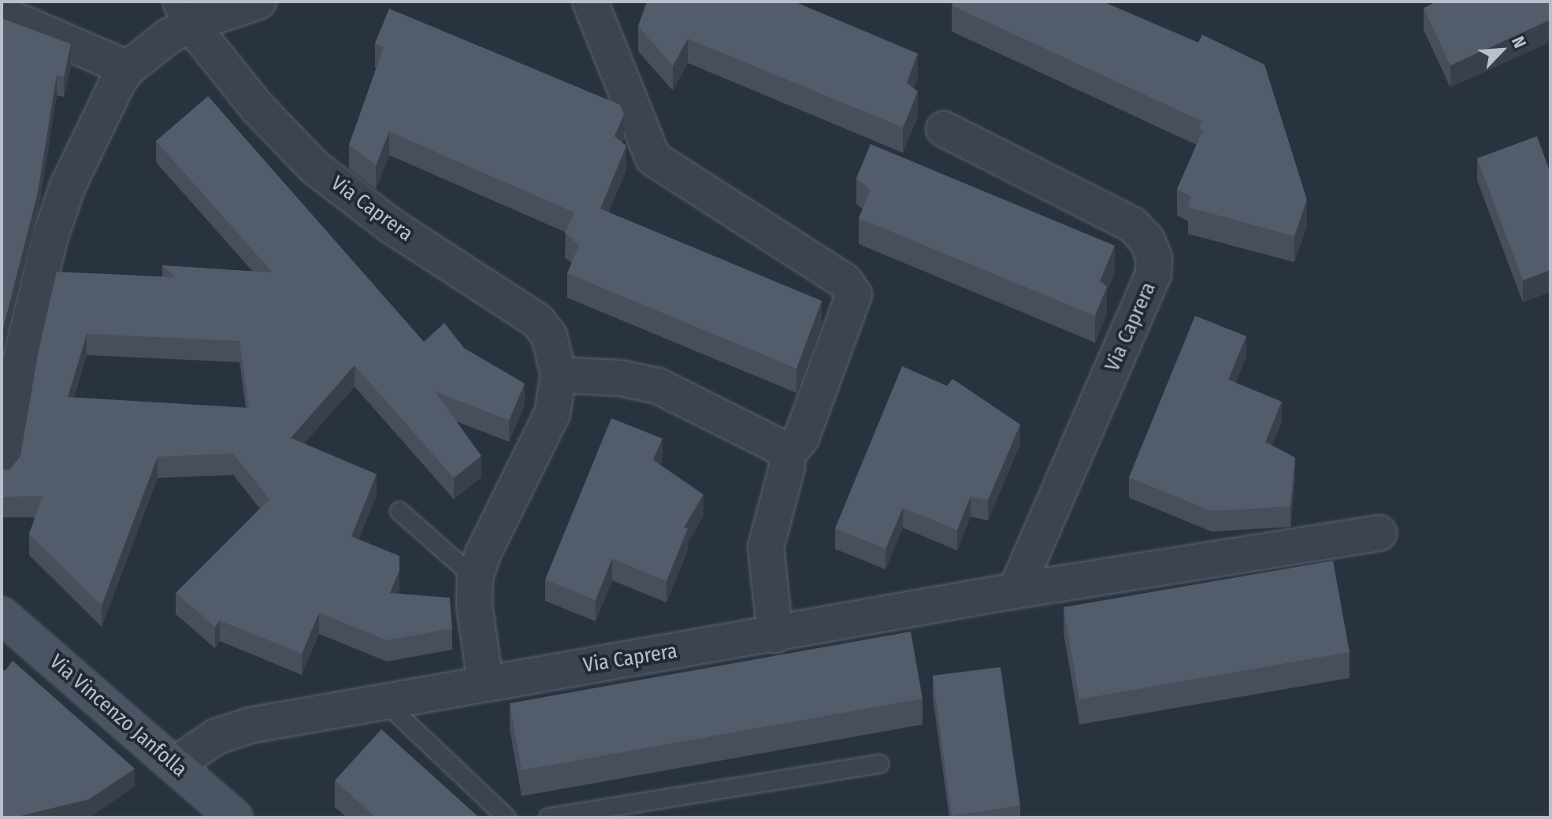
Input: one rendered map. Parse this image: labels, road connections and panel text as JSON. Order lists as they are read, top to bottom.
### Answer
{
  "streets": {
    "main road": ["Via Vincenzo Janfolla"],
    "street": ["Via Caprera"]
  },
  "crossings": [
    ["Via Caprera", "Via Vincenzo Janfolla"]
  ],
  "north": "top right"
}
